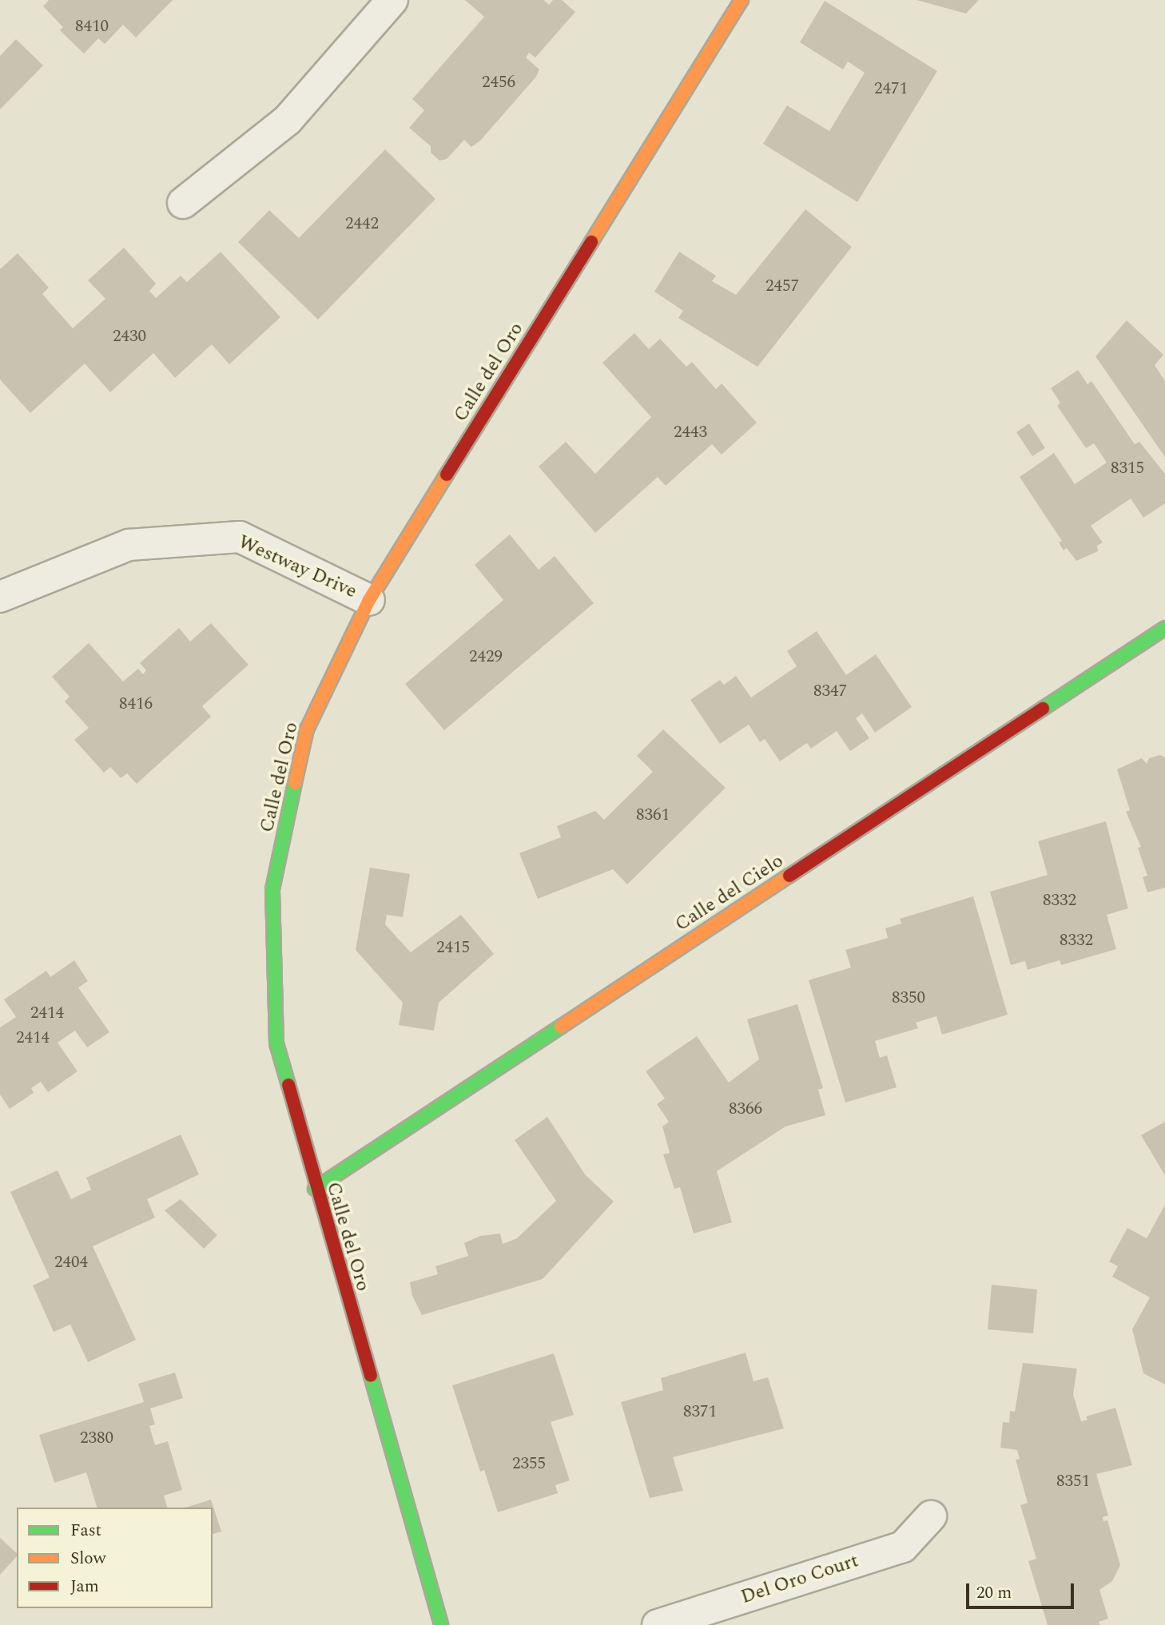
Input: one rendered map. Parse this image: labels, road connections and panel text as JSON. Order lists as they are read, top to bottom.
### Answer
{
  "streets": {
    "street": [
      "Calle del Oro",
      "Westway Drive",
      "Calle del Cielo",
      "Del Oro Court"
    ]
  },
  "crossings": [
    ["Calle del Oro", "Westway Drive"],
    ["Calle del Oro", "Calle del Cielo"]
  ],
  "house_numbers": [
    "8410",
    "2456",
    "2471",
    "2442",
    "2457",
    "2430",
    "2443",
    "8315",
    "2429",
    "8347",
    "8416",
    "8361",
    "8332",
    "8332",
    "2415",
    "8350",
    "2414",
    "2414",
    "8366",
    "2404",
    "8371",
    "2380",
    "2355",
    "8351"
  ],
  "legend": ["Fast", "Slow", "Jam"],
  "scale_bar": "20 m"
}
